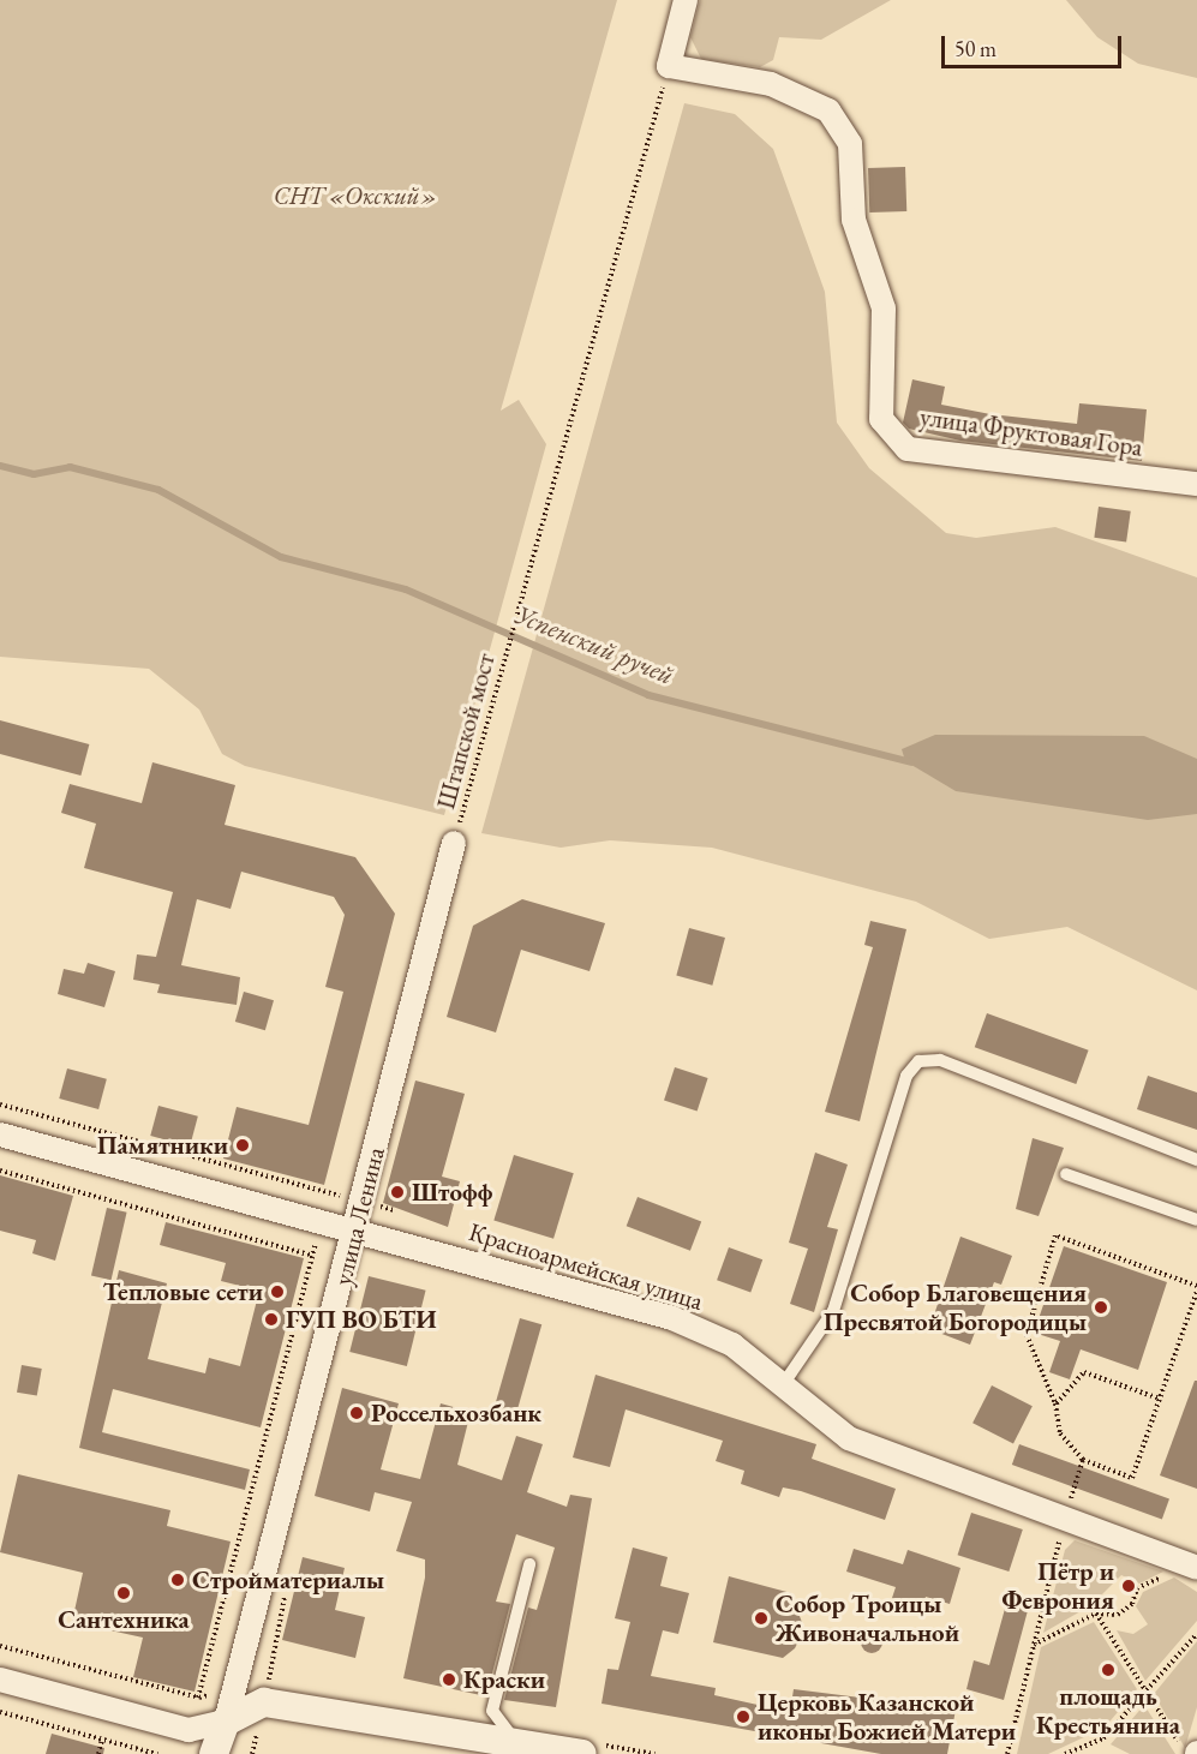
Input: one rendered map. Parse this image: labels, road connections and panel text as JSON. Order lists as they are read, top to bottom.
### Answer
{
  "streets": {
    "street": ["улица Фруктовая Гора", "улица Ленина", "Красноармейская улица"],
    "path": ["Штапской мост"]
  },
  "crossings": [
    ["улица Фруктовая Гора", "Штапской мост"],
    ["Штапской мост", "улица Ленина"],
    ["улица Ленина", "Красноармейская улица"]
  ],
  "water": ["Успенский ручей"],
  "parks": ["СНТ «Окский»"],
  "places": [
    "Памятники",
    "Штофф",
    "Тепловые сети",
    "Собор Благовещения Пресвятой Богородицы",
    "ГУП ВО БТИ",
    "Россельхозбанк",
    "Стройматериалы",
    "Пётр и Феврония",
    "Сантехника",
    "Собор Троицы Живоначальной",
    "площадь Крестьянина",
    "Краски",
    "Церковь Казанской иконы Божией Матери"
  ],
  "scale_bar": "50 m"
}
